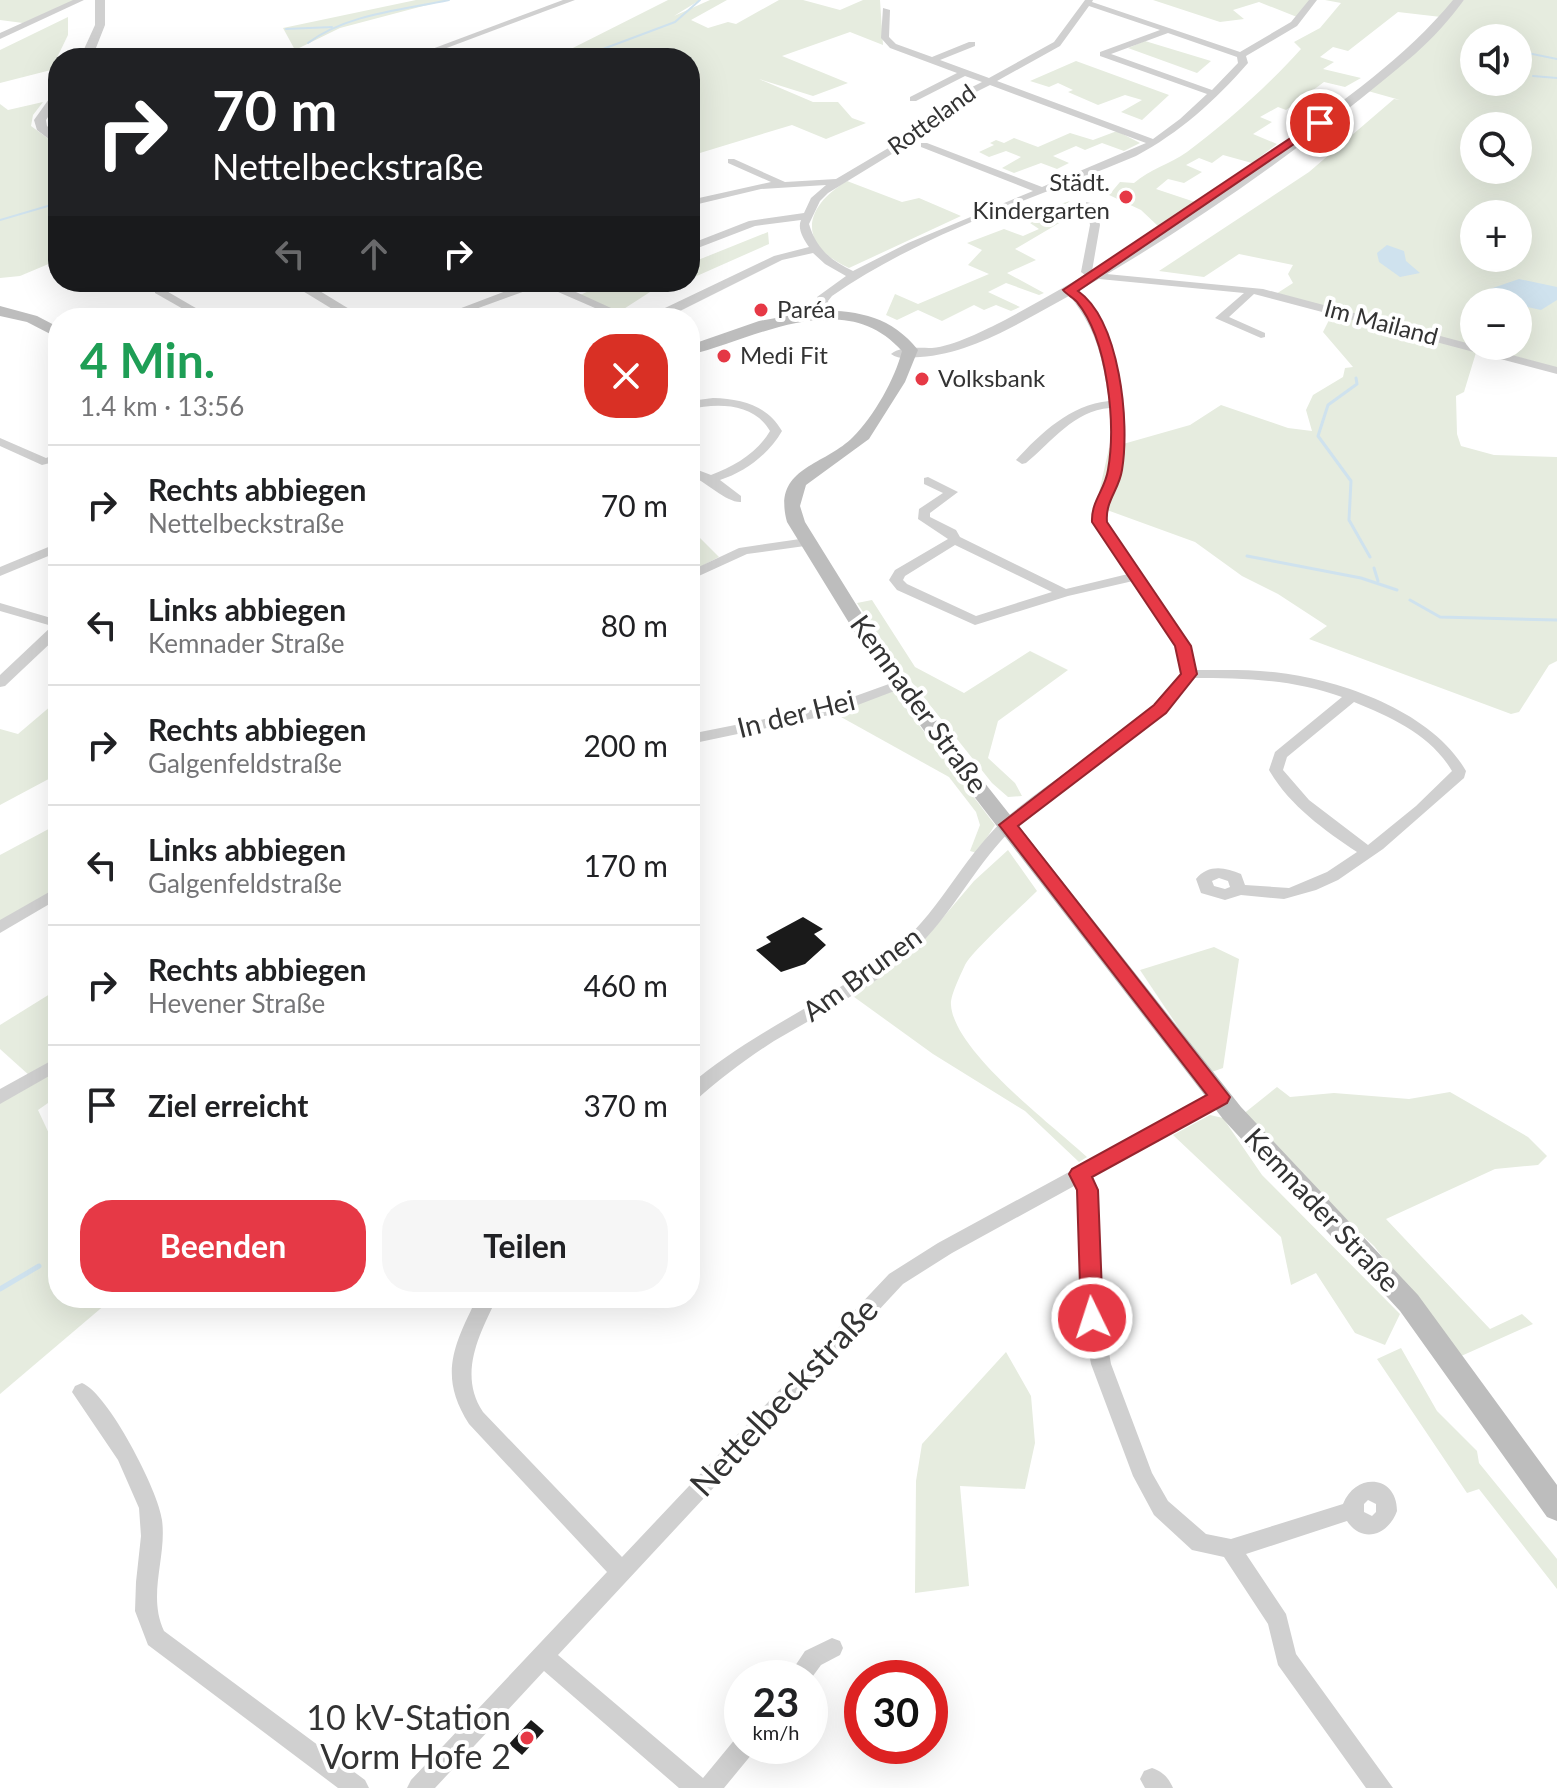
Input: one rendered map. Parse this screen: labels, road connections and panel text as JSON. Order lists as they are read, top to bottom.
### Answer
{
  "streets": {
    "main road": ["Kemnader Straße"],
    "street": [
      "Rotteland",
      "Im Mailand",
      "In der Hei",
      "Am Brunen",
      "Nettelbeckstraße"
    ]
  },
  "crossings": [
    ["Kemnader Straße", "In der Hei"],
    ["Kemnader Straße", "Am Brunen"],
    ["Kemnader Straße", "Nettelbeckstraße"]
  ],
  "places": [
    "Städt. Kindergarten",
    "Paréa",
    "Medi Fit",
    "Volksbank",
    "10 kV-Station Vorm Hofe 2"
  ],
  "page": {
    "map_buttons": ["+", "−"],
    "turn": ["70 m", "Nettelbeckstraße"],
    "heading": ["4 Min.", "1.4 km · 13:56"],
    "list": [
      {
        "name": "Rechts abbiegen",
        "note": "Nettelbeckstraße",
        "value": "70 m"
      },
      {
        "name": "Links abbiegen",
        "note": "Kemnader Straße",
        "value": "80 m"
      },
      {
        "name": "Rechts abbiegen",
        "note": "Galgenfeldstraße",
        "value": "200 m"
      },
      {
        "name": "Links abbiegen",
        "note": "Galgenfeldstraße",
        "value": "170 m"
      },
      {
        "name": "Rechts abbiegen",
        "note": "Hevener Straße",
        "value": "460 m"
      },
      {
        "name": "Ziel erreicht",
        "value": "370 m"
      }
    ],
    "buttons": ["Beenden", "Teilen"],
    "speed": "23 km/h",
    "limit": "30"
  }
}
